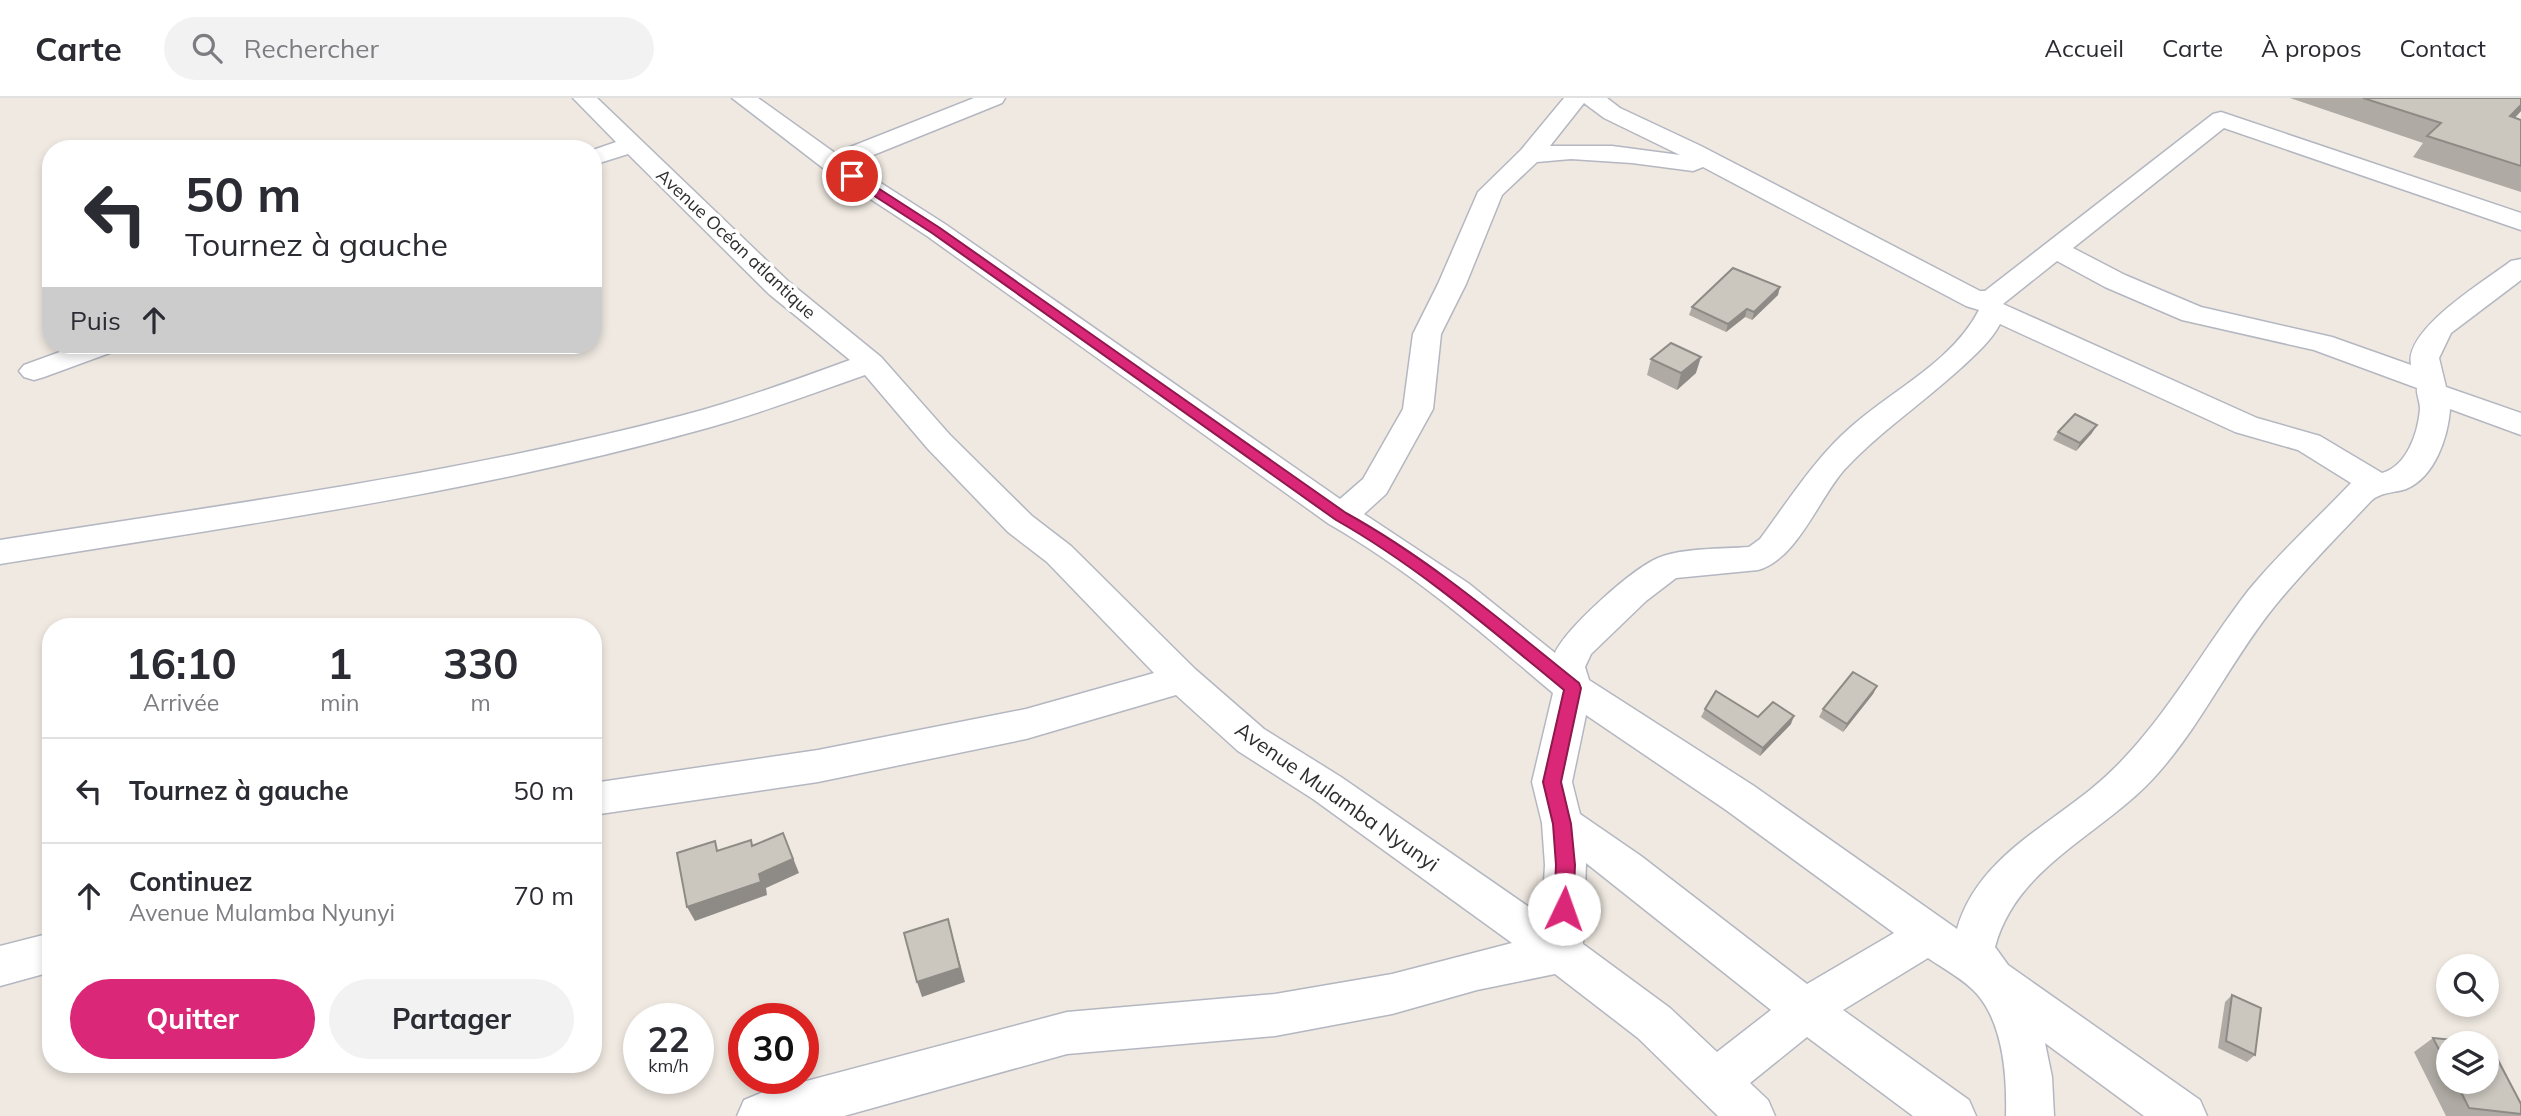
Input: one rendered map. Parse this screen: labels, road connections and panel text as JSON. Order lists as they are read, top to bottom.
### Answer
{
  "streets": {
    "street": ["Avenue Océan atlantique", "Avenue Mulamba Nyunyi"]
  },
  "crossings": [
    ["Avenue Océan atlantique", "Avenue Mulamba Nyunyi"]
  ],
  "page": {
    "header": "Carte",
    "search": "Rechercher",
    "nav": [
      "Accueil",
      "Carte",
      "À propos",
      "Contact"
    ],
    "turn": ["50 m", "Tournez à gauche"],
    "then": "Puis",
    "eta": [
      "16:10",
      "Arrivée",
      "1",
      "min",
      "330",
      "m"
    ],
    "list": [
      {
        "name": "Tournez à gauche",
        "value": "50 m"
      },
      {
        "name": "Continuez",
        "note": "Avenue Mulamba Nyunyi",
        "value": "70 m"
      }
    ],
    "buttons": ["Quitter", "Partager"],
    "speed": "22 km/h",
    "limit": "30"
  }
}
